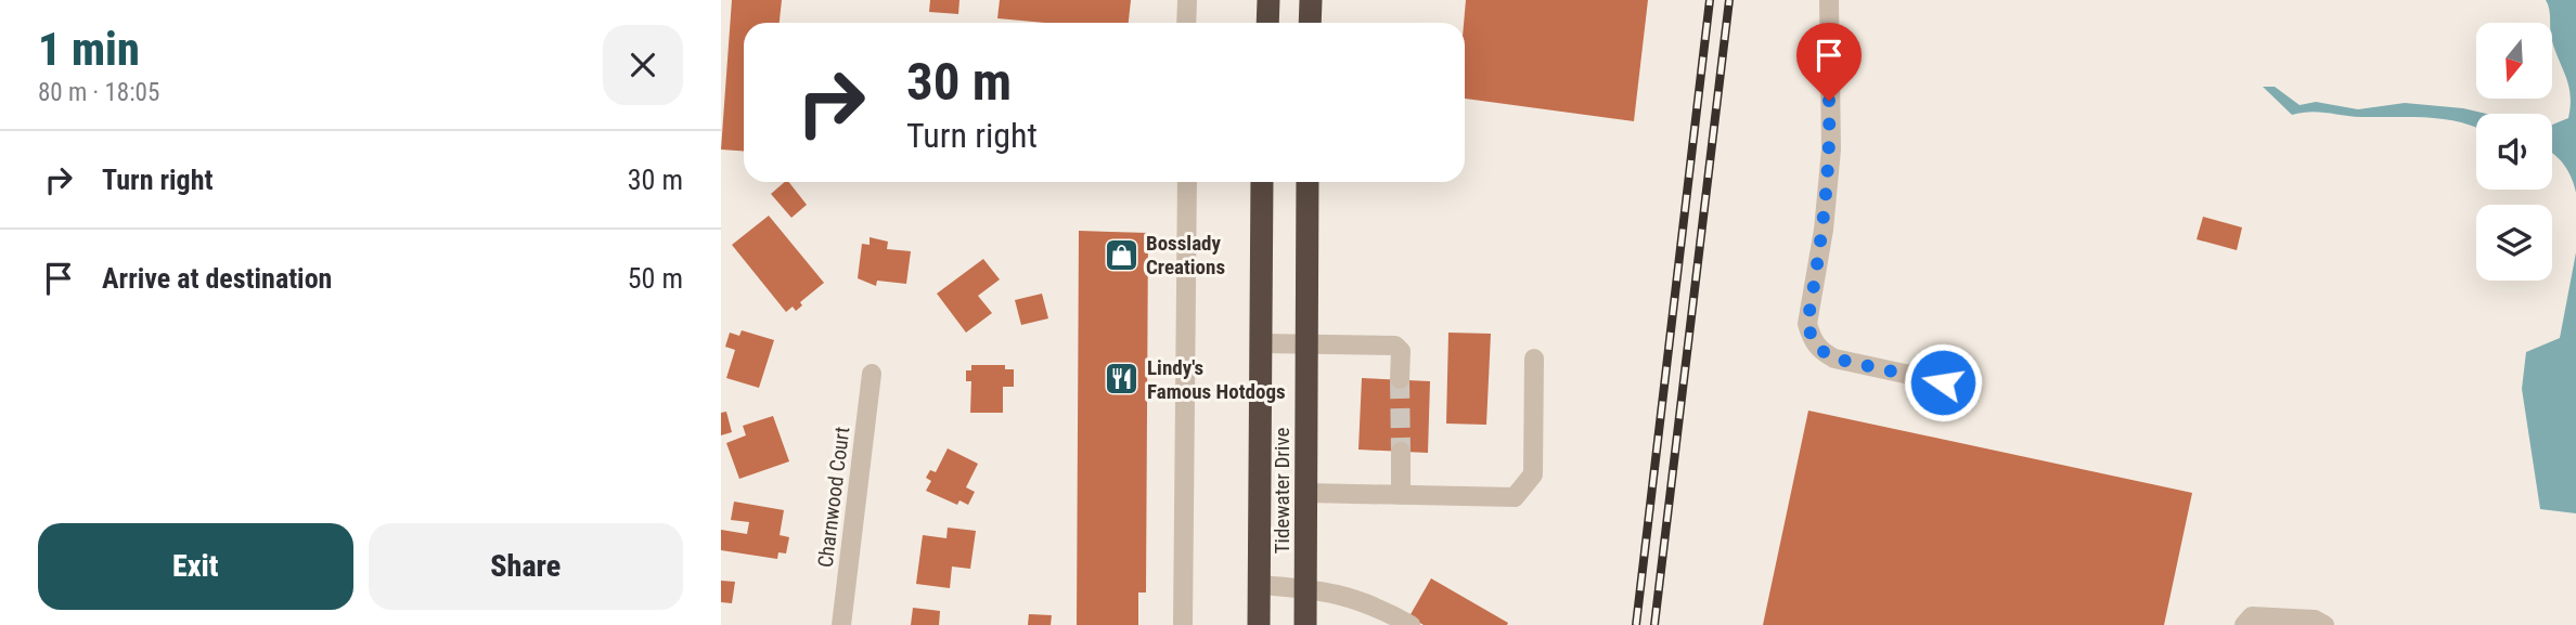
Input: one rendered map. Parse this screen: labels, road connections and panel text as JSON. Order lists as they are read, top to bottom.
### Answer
{
  "streets": {
    "highway": ["Tidewater Drive"],
    "street": ["Charnwood Court"]
  },
  "places": {
    "shop": ["Bosslady Creations"],
    "restaurant": ["Lindy's Famous Hotdogs"]
  },
  "north": "bottom",
  "page": {
    "heading": ["1 min", "80 m · 18:05"],
    "turn": ["30 m", "Turn right"],
    "list": [
      {
        "name": "Turn right",
        "value": "30 m"
      },
      {
        "name": "Arrive at destination",
        "value": "50 m"
      }
    ],
    "buttons": ["Exit", "Share"]
  }
}
